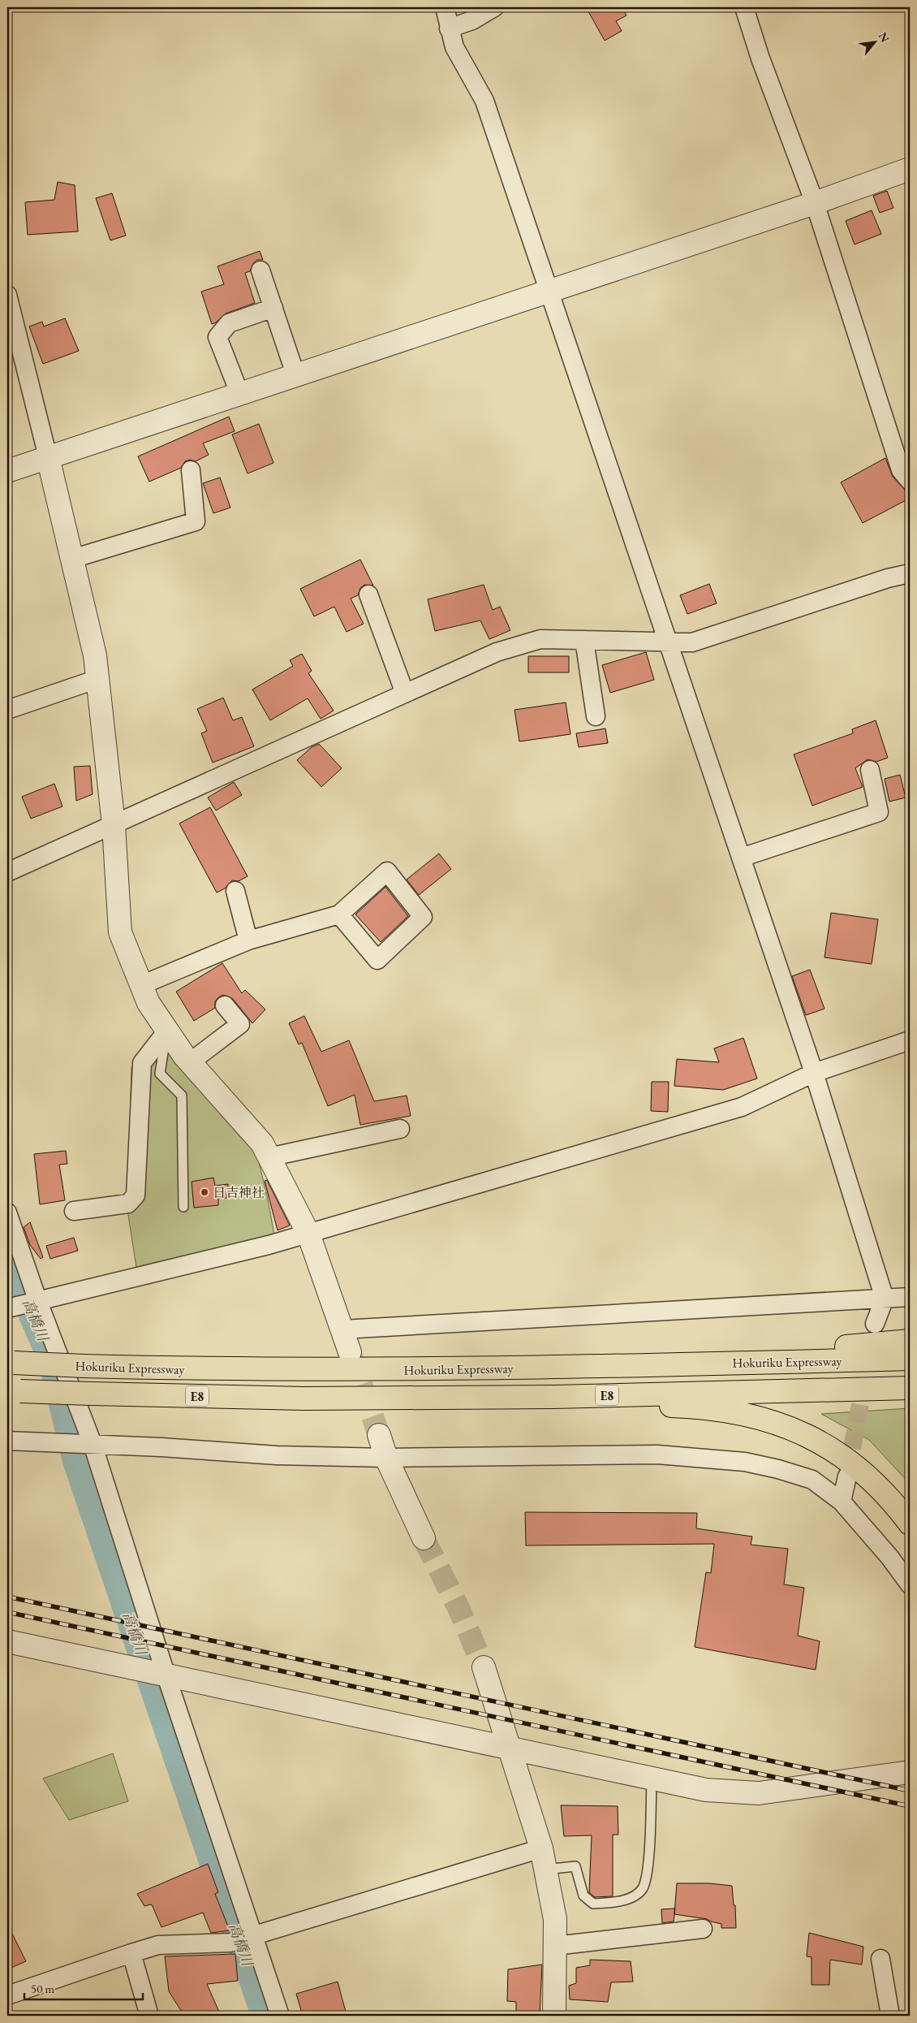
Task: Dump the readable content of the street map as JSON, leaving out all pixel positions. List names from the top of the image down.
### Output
{
  "streets": {
    "highway": ["Hokuriku Expressway", "E8"]
  },
  "water": ["高橋川"],
  "places": ["日吉神社"],
  "scale_bar": "50 m",
  "north": "top right"
}
